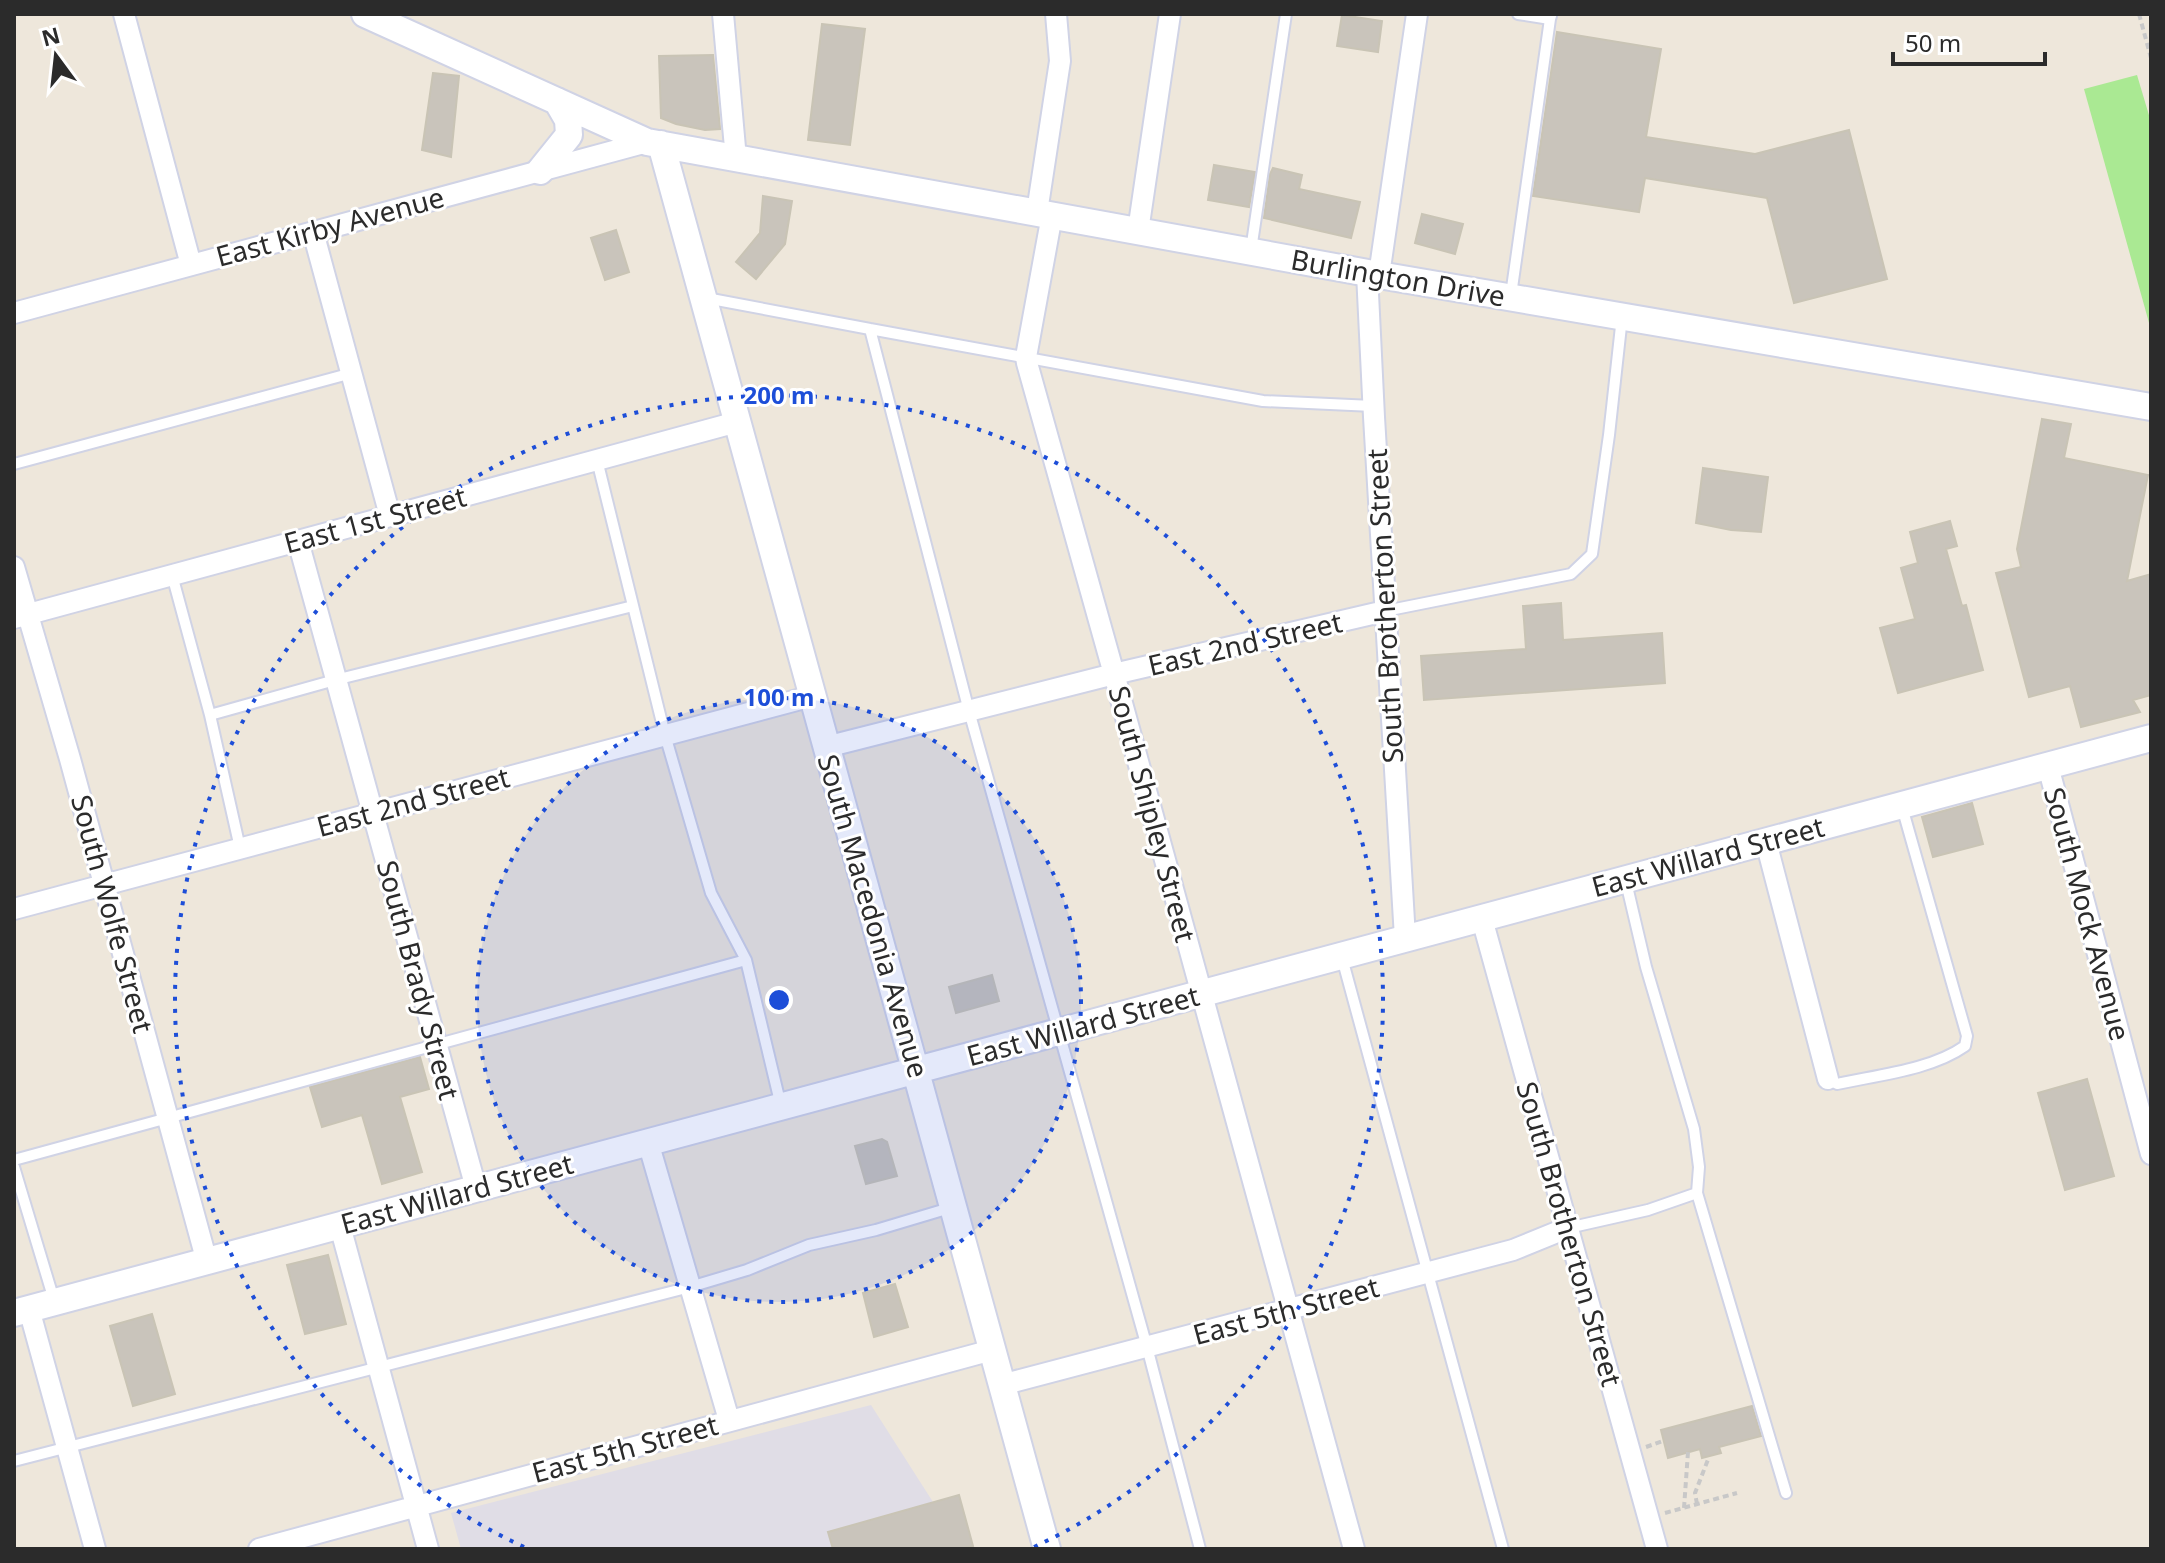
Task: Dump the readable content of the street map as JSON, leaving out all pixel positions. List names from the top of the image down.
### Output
{
  "streets": {
    "street": [
      "East Kirby Avenue",
      "Burlington Drive",
      "East 1st Street",
      "South Brotherton Street",
      "East 2nd Street",
      "South Shipley Street",
      "East Willard Street",
      "South Wolfe Street",
      "South Mock Avenue",
      "South Macedonia Avenue",
      "South Brady Street",
      "East 5th Street"
    ]
  },
  "crossings": [
    ["East Kirby Avenue", "Burlington Drive"],
    ["East Kirby Avenue", "South Macedonia Avenue"],
    ["Burlington Drive", "South Brotherton Street"],
    ["Burlington Drive", "South Shipley Street"],
    ["Burlington Drive", "South Macedonia Avenue"],
    ["East 1st Street", "South Wolfe Street"],
    ["East 1st Street", "South Macedonia Avenue"],
    ["East 1st Street", "South Brady Street"],
    ["South Brotherton Street", "East 2nd Street"],
    ["South Brotherton Street", "East Willard Street"],
    ["South Brotherton Street", "East 5th Street"],
    ["East 2nd Street", "South Shipley Street"],
    ["East 2nd Street", "South Wolfe Street"],
    ["East 2nd Street", "South Macedonia Avenue"],
    ["East 2nd Street", "South Brady Street"],
    ["South Shipley Street", "East Willard Street"],
    ["South Shipley Street", "East 5th Street"],
    ["East Willard Street", "South Wolfe Street"],
    ["East Willard Street", "South Mock Avenue"],
    ["East Willard Street", "South Macedonia Avenue"],
    ["East Willard Street", "South Brady Street"],
    ["South Macedonia Avenue", "East 5th Street"]
  ],
  "scale_bar": "50 m",
  "north": "top",
  "rings": ["200 m", "100 m"]
}
